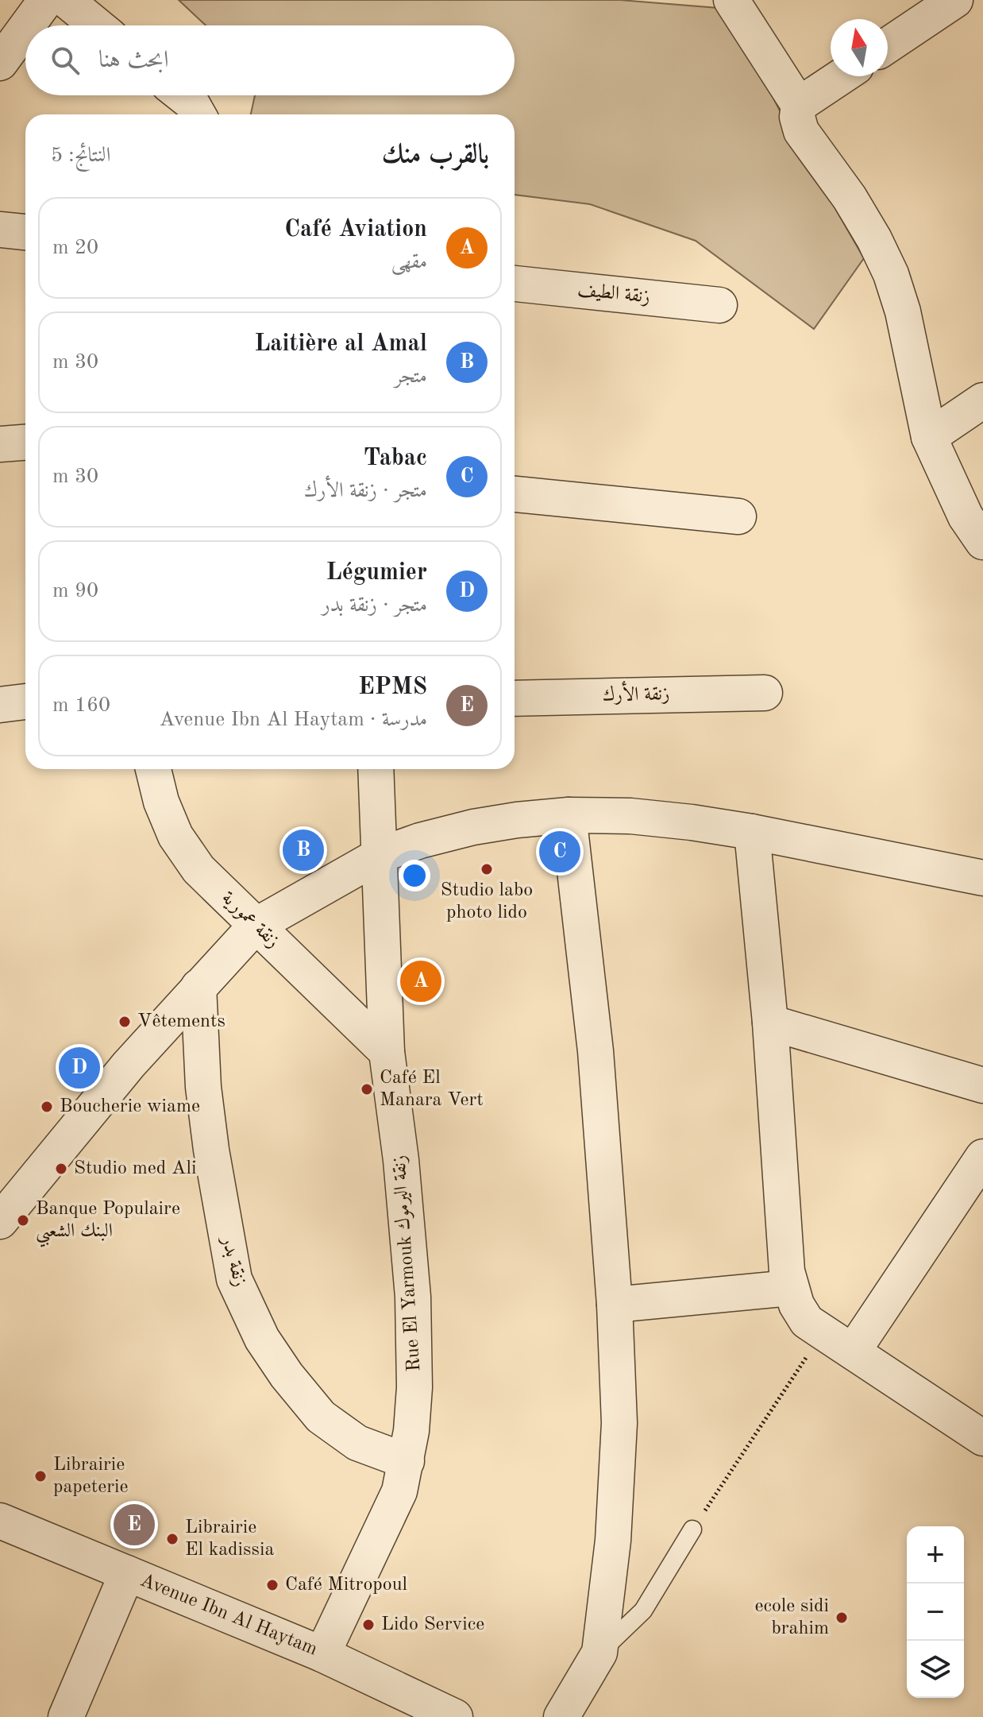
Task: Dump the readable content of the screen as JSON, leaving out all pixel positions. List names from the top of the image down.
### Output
{
  "streets": {
    "street": [
      "زنقة الطيف",
      "زنقة الأرك",
      "زنقة عمورية",
      "زنقة بدر",
      "Rue El Yarmouk زنقة اليرموك",
      "Avenue Ibn Al Haytam"
    ]
  },
  "crossings": [
    ["زنقة عمورية", "Rue El Yarmouk زنقة اليرموك"],
    ["زنقة بدر", "Rue El Yarmouk زنقة اليرموك"],
    ["Rue El Yarmouk زنقة اليرموك", "Avenue Ibn Al Haytam"]
  ],
  "places": [
    "Studio labo photo lido",
    "Vêtements",
    "Café El Manara Vert",
    "Boucherie wiame",
    "Studio med Ali",
    "Banque Populaire البنك الشعبي",
    "Librairie papeterie",
    "Librairie El kadissia",
    "Café Mitropoul",
    "ecole sidi brahim",
    "Lido Service"
  ],
  "north": "top",
  "page": {
    "search": "ابحث هنا",
    "heading": ["بالقرب منك", "النتائج: 5"],
    "list": [
      {
        "mark": "A",
        "name": "Café Aviation",
        "note": "مقهى",
        "value": "20 m"
      },
      {
        "mark": "B",
        "name": "Laitière al Amal",
        "note": "متجر",
        "value": "30 m"
      },
      {
        "mark": "C",
        "name": "Tabac",
        "note": "متجر · زنقة الأرك",
        "value": "30 m"
      },
      {
        "mark": "D",
        "name": "Légumier",
        "note": "متجر · زنقة بدر",
        "value": "90 m"
      },
      {
        "mark": "E",
        "name": "EPMS",
        "note": "مدرسة · Avenue Ibn Al Haytam",
        "value": "160 m"
      }
    ],
    "pins": [
      "B",
      "C",
      "A",
      "D",
      "E"
    ],
    "map_buttons": ["+", "−"]
  }
}
